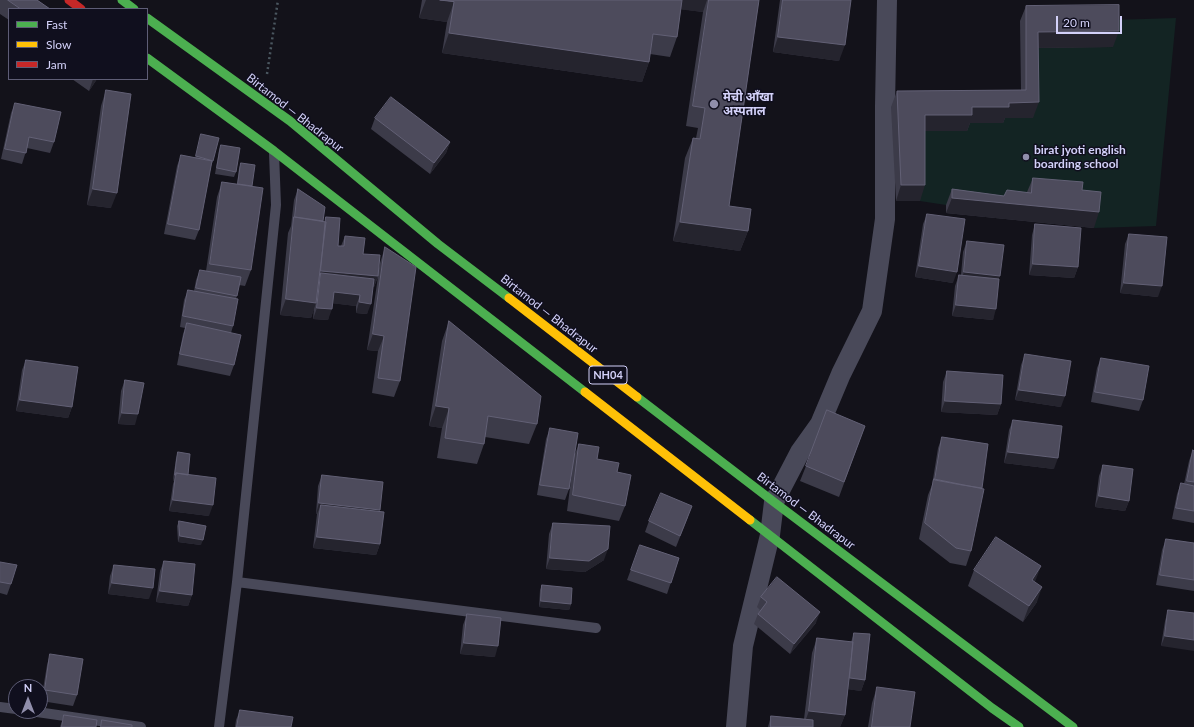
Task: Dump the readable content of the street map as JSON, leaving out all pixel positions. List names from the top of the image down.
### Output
{
  "streets": {
    "main road": ["Birtamod — Bhadrapur", "NH04"]
  },
  "places": ["मेची आँखा अस्पताल", "birat jyoti english boarding school"],
  "legend": ["Fast", "Slow", "Jam"],
  "scale_bar": "20 m",
  "north": "top"
}
